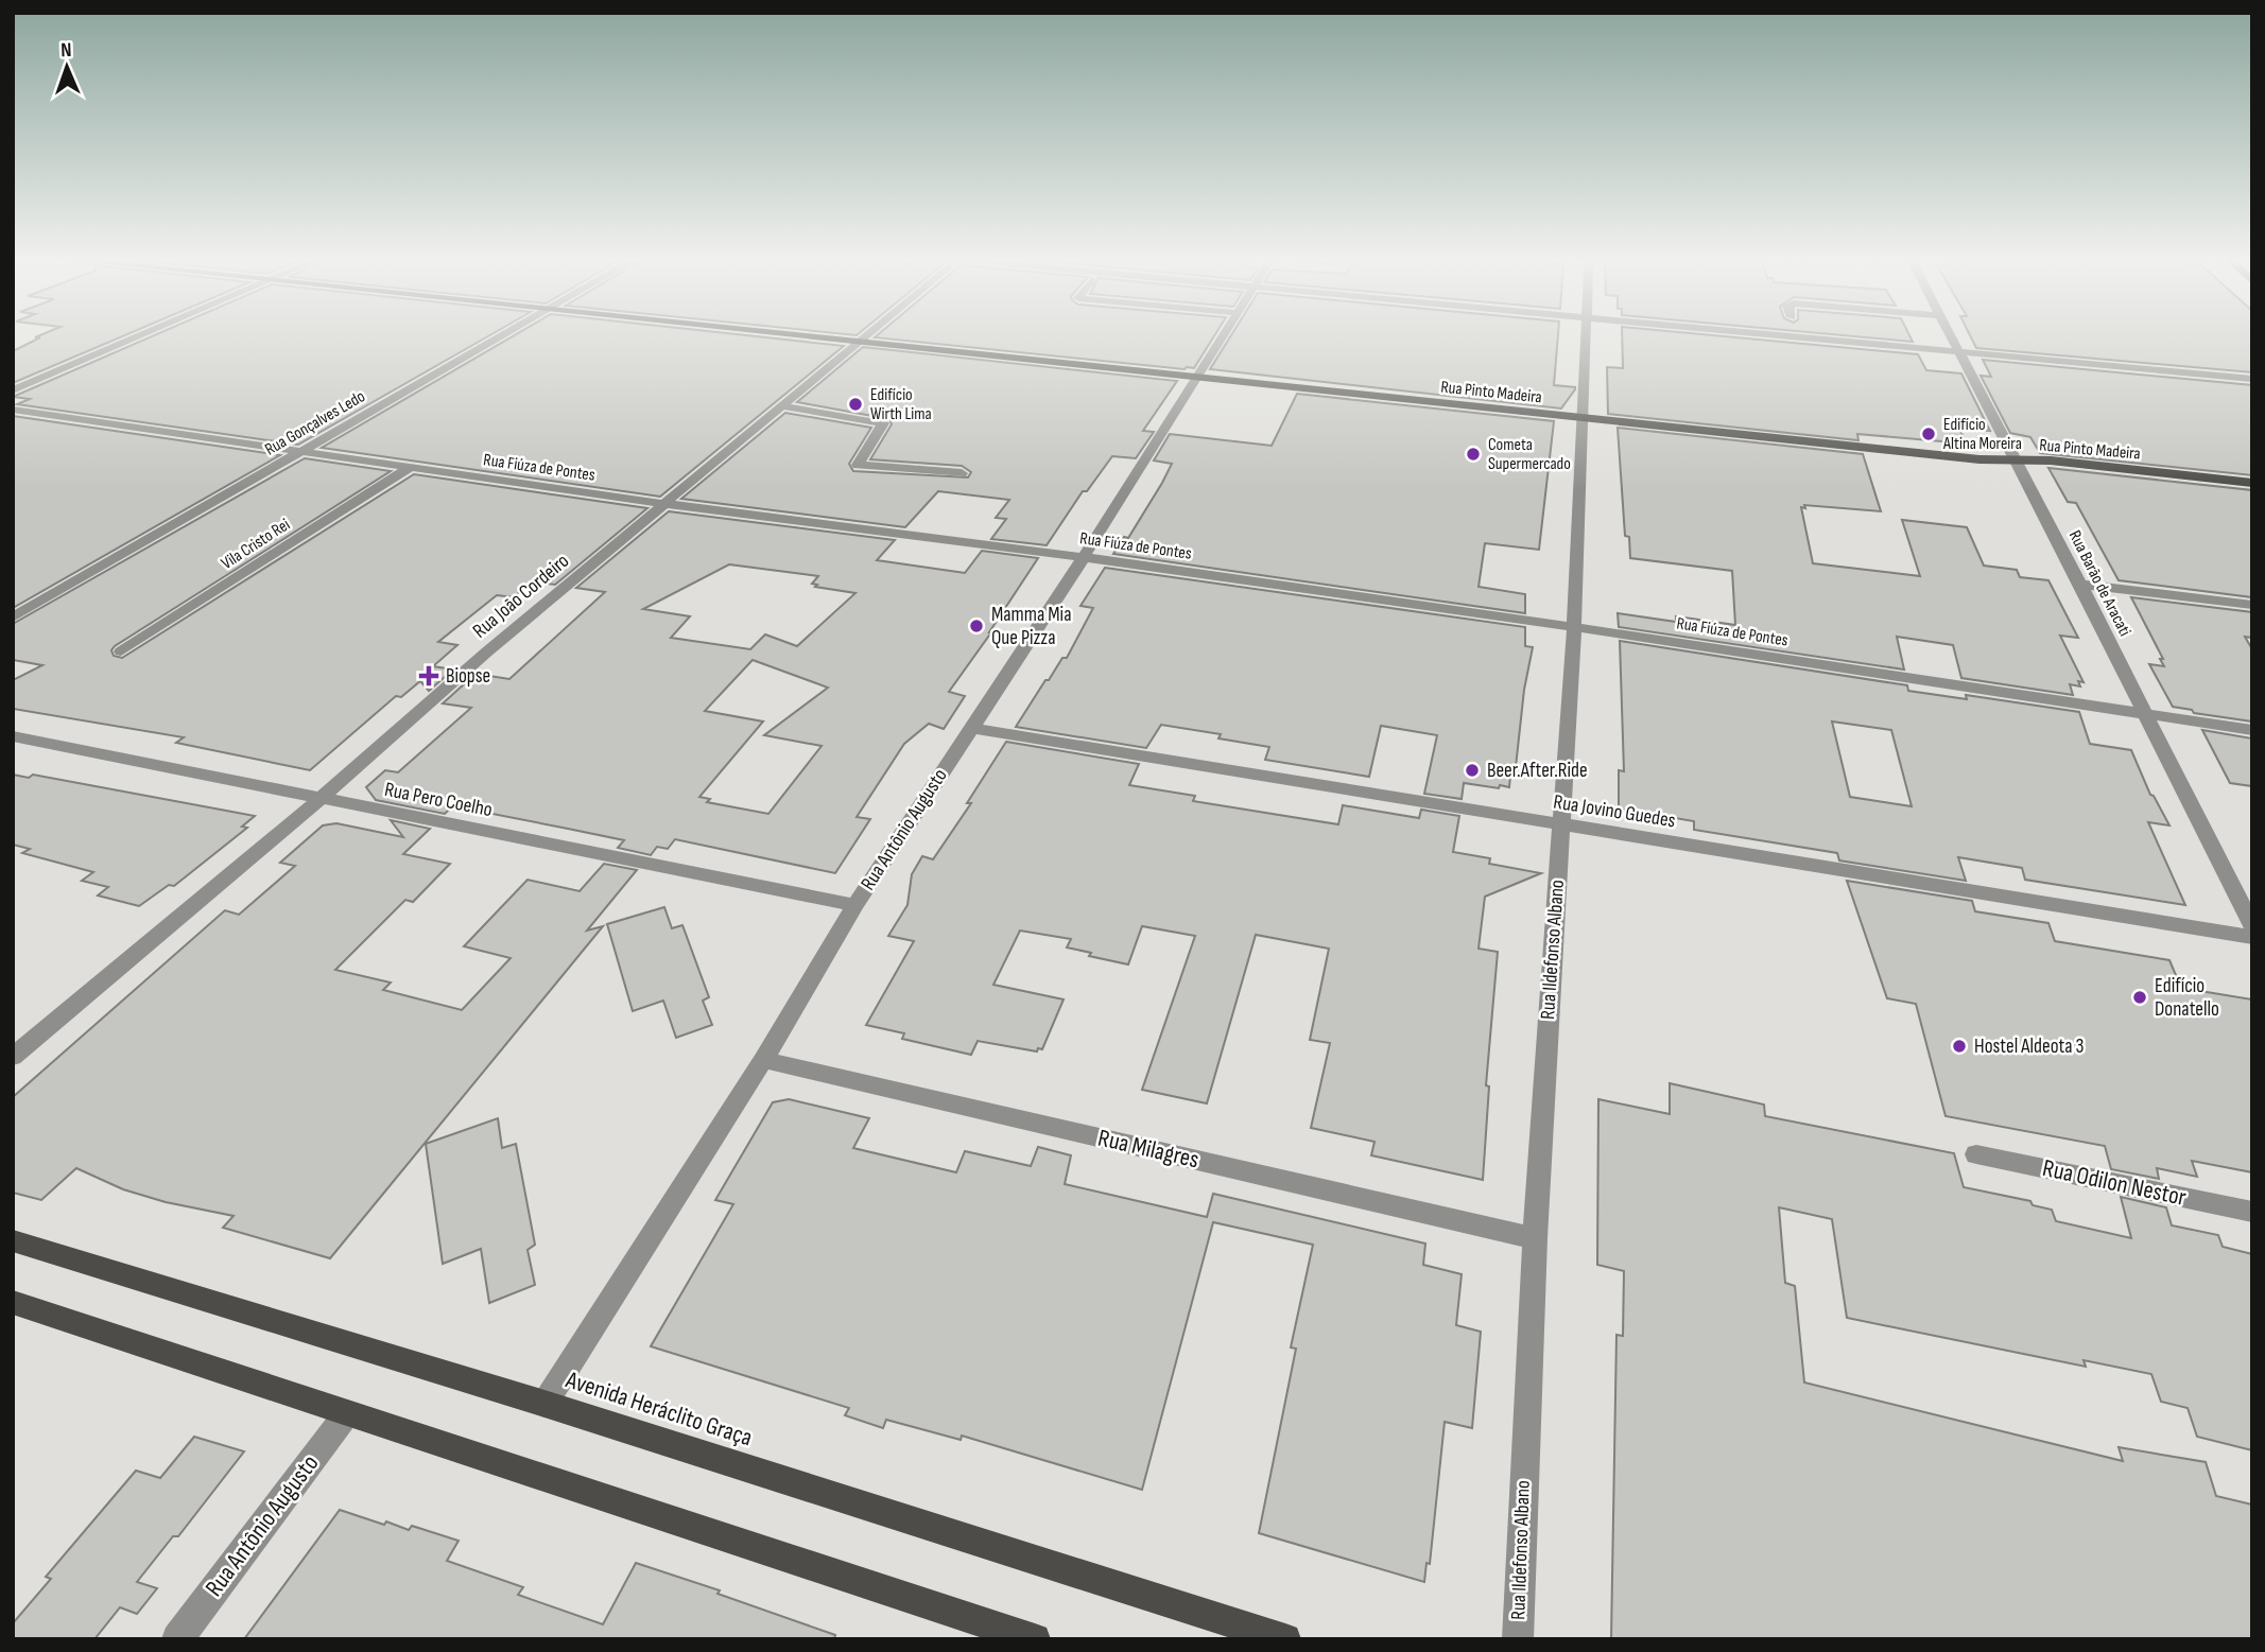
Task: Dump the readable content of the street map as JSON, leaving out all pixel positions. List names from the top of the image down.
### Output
{
  "streets": {
    "main road": ["Rua Pinto Madeira", "Avenida Heráclito Graça"],
    "street": [
      "Rua Gonçalves Ledo",
      "Rua Fiúza de Pontes",
      "Vila Cristo Rei",
      "Rua Barão de Aracati",
      "Rua João Cordeiro",
      "Rua Pero Coelho",
      "Rua Jovino Guedes",
      "Rua Antônio Augusto",
      "Rua Ildefonso Albano",
      "Rua Milagres",
      "Rua Odilon Nestor"
    ]
  },
  "crossings": [
    ["Rua Pinto Madeira", "Rua Barão de Aracati"],
    ["Rua Pinto Madeira", "Rua João Cordeiro"],
    ["Rua Pinto Madeira", "Rua Antônio Augusto"],
    ["Rua Pinto Madeira", "Rua Ildefonso Albano"],
    ["Rua Gonçalves Ledo", "Rua Fiúza de Pontes"],
    ["Rua Fiúza de Pontes", "Vila Cristo Rei"],
    ["Rua Fiúza de Pontes", "Rua Barão de Aracati"],
    ["Rua Fiúza de Pontes", "Rua João Cordeiro"],
    ["Rua Fiúza de Pontes", "Rua Antônio Augusto"],
    ["Rua Fiúza de Pontes", "Rua Ildefonso Albano"],
    ["Rua João Cordeiro", "Rua Pero Coelho"],
    ["Rua Pero Coelho", "Rua Antônio Augusto"],
    ["Rua Jovino Guedes", "Rua Antônio Augusto"],
    ["Rua Jovino Guedes", "Rua Ildefonso Albano"],
    ["Rua Antônio Augusto", "Rua Milagres"],
    ["Rua Antônio Augusto", "Avenida Heráclito Graça"],
    ["Rua Ildefonso Albano", "Rua Milagres"]
  ],
  "places": {
    "other": [
      "Edifício Wirth Lima",
      "Edifício Altina Moreira",
      "Cometa Supermercado",
      "Mamma Mia Que Pizza",
      "Beer.After.Ride",
      "Edifício Donatello",
      "Hostel Aldeota 3"
    ],
    "health": ["Biopse"]
  },
  "north": "top"
}
